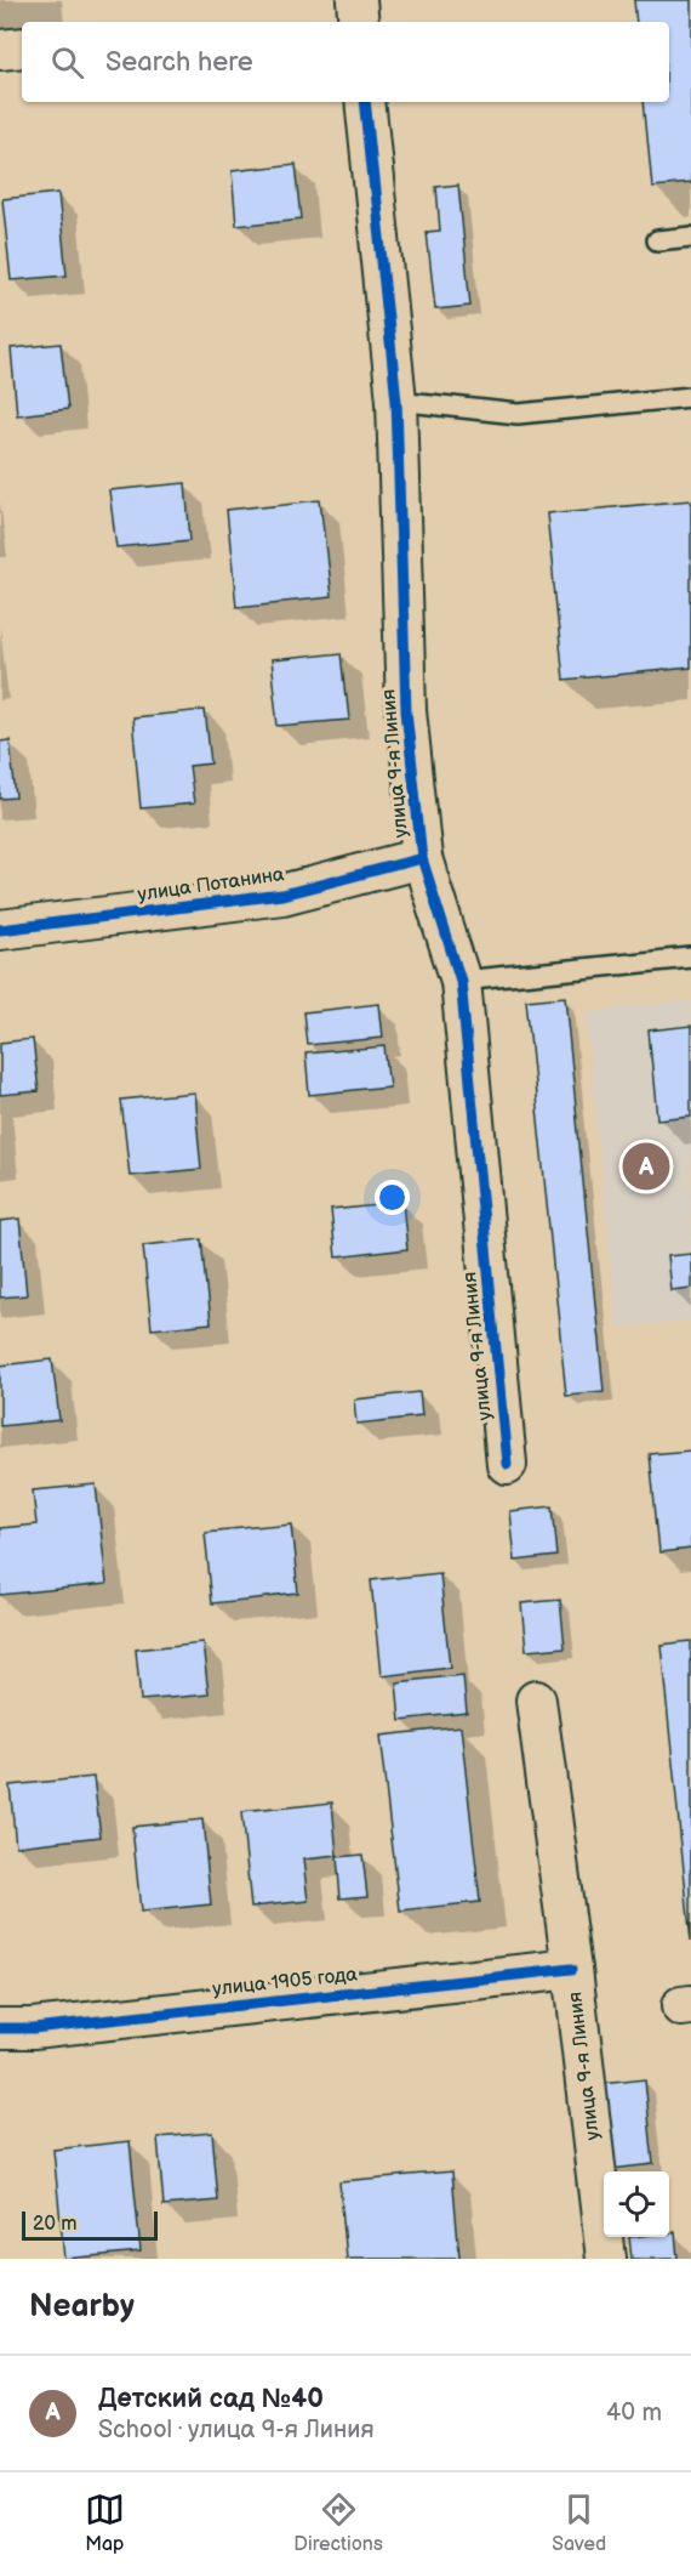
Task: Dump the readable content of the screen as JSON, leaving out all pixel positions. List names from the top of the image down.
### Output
{
  "streets": {
    "street": ["улица 9-я Линия", "улица Потанина", "улица 1905 года"]
  },
  "crossings": [
    ["улица 9-я Линия", "улица Потанина"],
    ["улица 9-я Линия", "улица 1905 года"]
  ],
  "scale_bar": "20 m",
  "page": {
    "search": "Search here",
    "pins": "A",
    "scale": "20 m",
    "heading": "Nearby",
    "list": [
      {
        "mark": "A",
        "name": "Детский сад №40",
        "note": "School · улица 9-я Линия",
        "value": "40 m"
      }
    ],
    "nav": ["Map", "Directions", "Saved"]
  }
}
